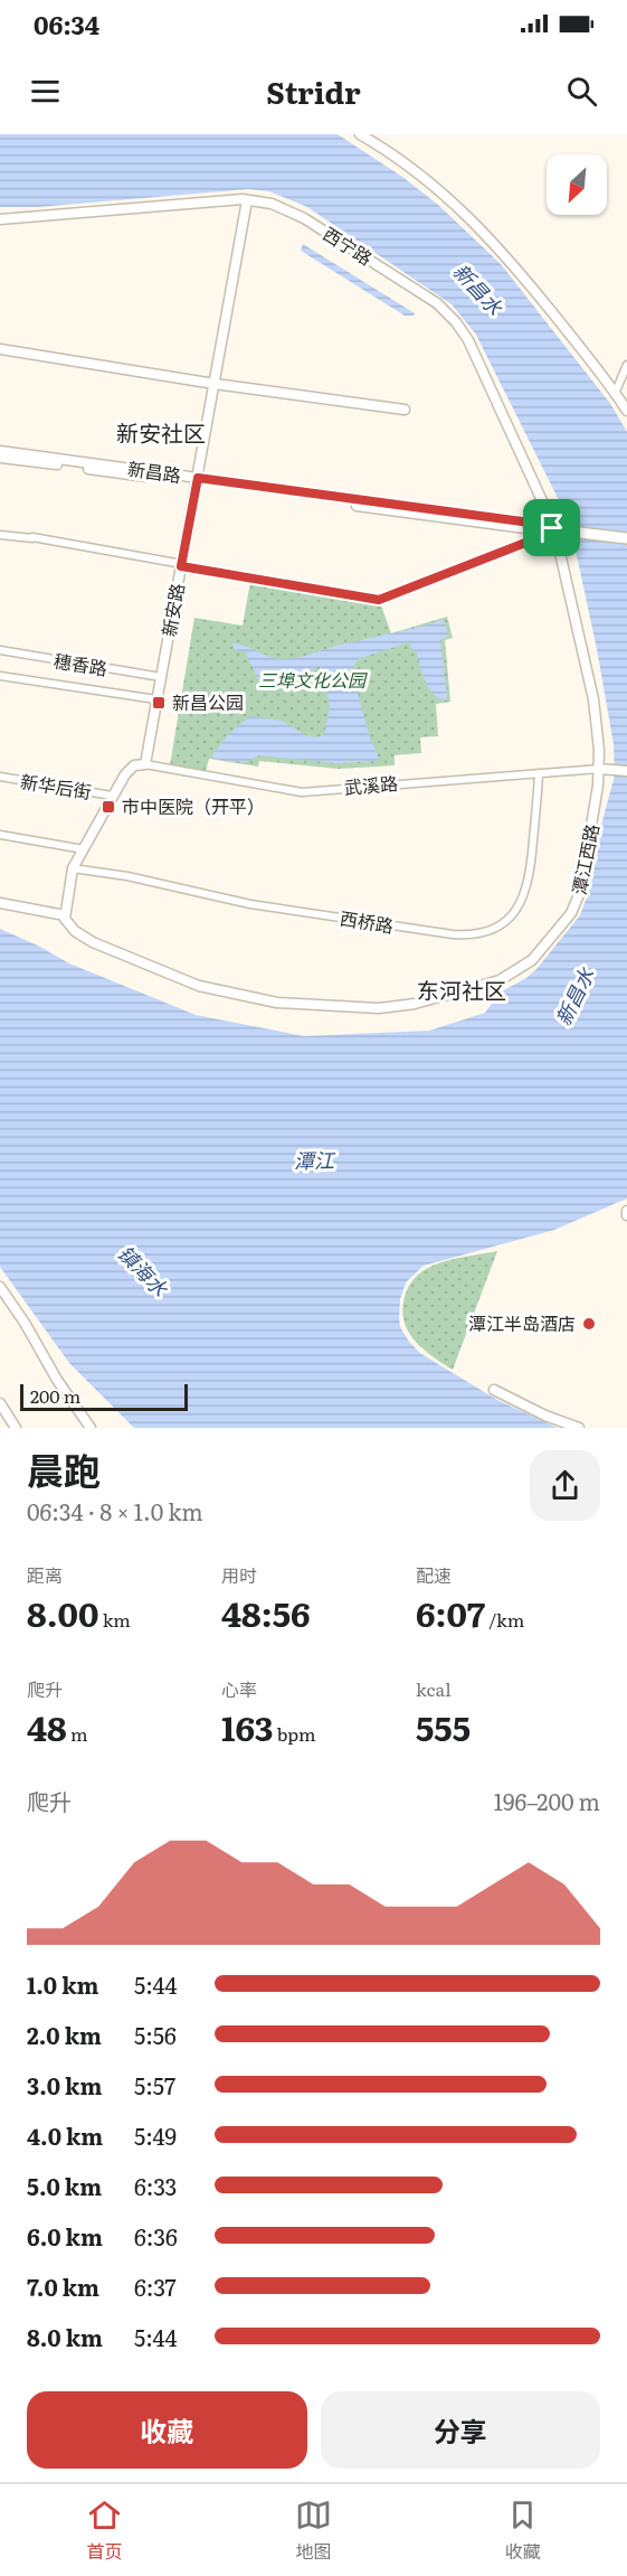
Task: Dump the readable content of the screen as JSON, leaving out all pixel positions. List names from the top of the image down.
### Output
{
  "streets": {
    "street": [
      "西宁路",
      "新昌路",
      "新安路",
      "穗香路",
      "武溪路",
      "新华后街",
      "潭江西路",
      "西桥路"
    ]
  },
  "crossings": [
    ["西宁路", "新昌路"],
    ["西宁路", "新安路"],
    ["西宁路", "潭江西路"],
    ["新昌路", "新安路"],
    ["新昌路", "潭江西路"],
    ["新安路", "穗香路"],
    ["新安路", "武溪路"],
    ["武溪路", "潭江西路"],
    ["武溪路", "西桥路"]
  ],
  "districts": ["新安社区", "东河社区"],
  "water": ["新昌水", "潭江", "镇海水"],
  "parks": ["三埠文化公园"],
  "places": {
    "transit": ["新昌公园", "市中医院（开平）"],
    "other": ["潭江半岛酒店"]
  },
  "scale_bar": "200 m",
  "north": "bottom left",
  "page": {
    "status": "06:34",
    "header": "Stridr",
    "scale": "200 m",
    "heading": ["晨跑", "06:34 · 8 × 1.0 km"],
    "stats": [
      ["距离", "8.00 km"],
      ["用时", "48:56"],
      ["配速", "6:07 /km"],
      ["爬升", "48 m"],
      ["心率", "163 bpm"],
      ["kcal", "555"]
    ],
    "chart": ["爬升", "196–200 m"],
    "list": [
      {
        "name": "1.0 km",
        "note": "5:44"
      },
      {
        "name": "2.0 km",
        "note": "5:56"
      },
      {
        "name": "3.0 km",
        "note": "5:57"
      },
      {
        "name": "4.0 km",
        "note": "5:49"
      },
      {
        "name": "5.0 km",
        "note": "6:33"
      },
      {
        "name": "6.0 km",
        "note": "6:36"
      },
      {
        "name": "7.0 km",
        "note": "6:37"
      },
      {
        "name": "8.0 km",
        "note": "5:44"
      }
    ],
    "buttons": ["收藏", "分享"],
    "tabs": ["首页", "地图", "收藏"]
  }
}
